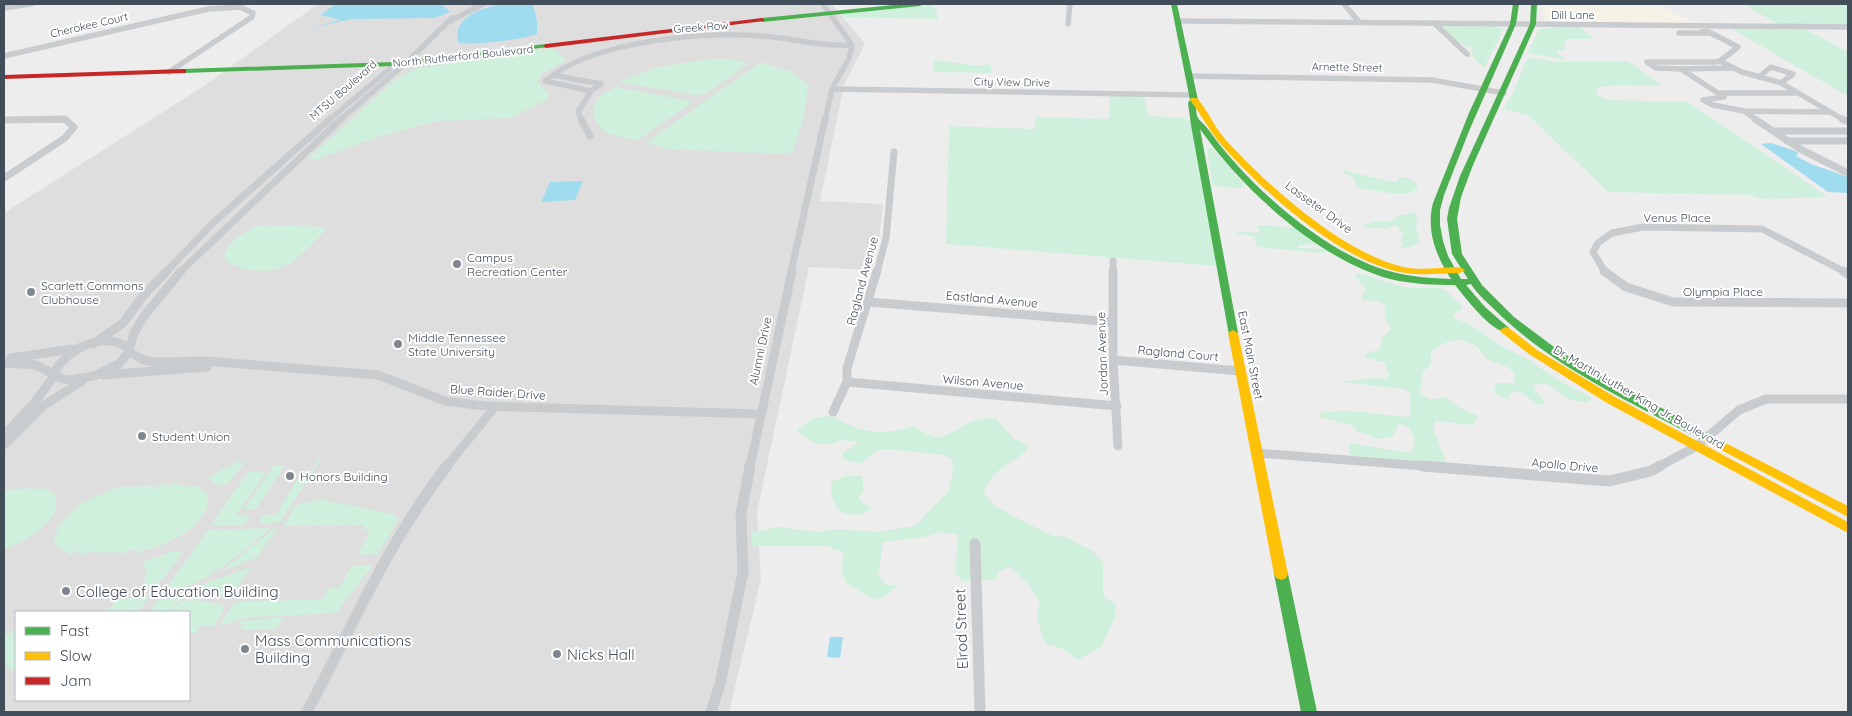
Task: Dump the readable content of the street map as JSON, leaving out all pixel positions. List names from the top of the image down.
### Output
{
  "streets": {
    "main road": [
      "North Rutherford Boulevard",
      "Lasseter Drive",
      "East Main Street",
      "Dr. Martin Luther King Jr. Boulevard"
    ],
    "street": [
      "Dill Lane",
      "Cherokee Court",
      "Greek Row",
      "Arnette Street",
      "City View Drive",
      "MTSU Boulevard",
      "Venus Place",
      "Ragland Avenue",
      "Olympia Place",
      "Eastland Avenue",
      "Alumni Drive",
      "Ragland Court",
      "Jordan Avenue",
      "Wilson Avenue",
      "Blue Raider Drive",
      "Apollo Drive",
      "Elrod Street"
    ]
  },
  "crossings": [
    ["Dill Lane", "East Main Street"],
    ["Dill Lane", "Dr. Martin Luther King Jr. Boulevard"],
    ["Cherokee Court", "North Rutherford Boulevard"],
    ["Greek Row", "Alumni Drive"],
    ["North Rutherford Boulevard", "MTSU Boulevard"],
    ["Arnette Street", "East Main Street"],
    ["Arnette Street", "Dr. Martin Luther King Jr. Boulevard"],
    ["City View Drive", "Lasseter Drive"],
    ["City View Drive", "Alumni Drive"],
    ["City View Drive", "East Main Street"],
    ["MTSU Boulevard", "Blue Raider Drive"],
    ["Lasseter Drive", "East Main Street"],
    ["Lasseter Drive", "Dr. Martin Luther King Jr. Boulevard"],
    ["Venus Place", "Olympia Place"],
    ["Ragland Avenue", "Eastland Avenue"],
    ["Ragland Avenue", "Wilson Avenue"],
    ["Eastland Avenue", "Jordan Avenue"],
    ["Alumni Drive", "Blue Raider Drive"],
    ["Ragland Court", "Jordan Avenue"],
    ["Ragland Court", "East Main Street"],
    ["Jordan Avenue", "Wilson Avenue"],
    ["East Main Street", "Apollo Drive"],
    ["Dr. Martin Luther King Jr. Boulevard", "Apollo Drive"]
  ],
  "places": [
    "Campus Recreation Center",
    "Scarlett Commons Clubhouse",
    "Middle Tennessee State University",
    "Student Union",
    "Honors Building",
    "College of Education Building",
    "Mass Communications Building",
    "Nicks Hall"
  ],
  "legend": ["Fast", "Slow", "Jam"]
}
